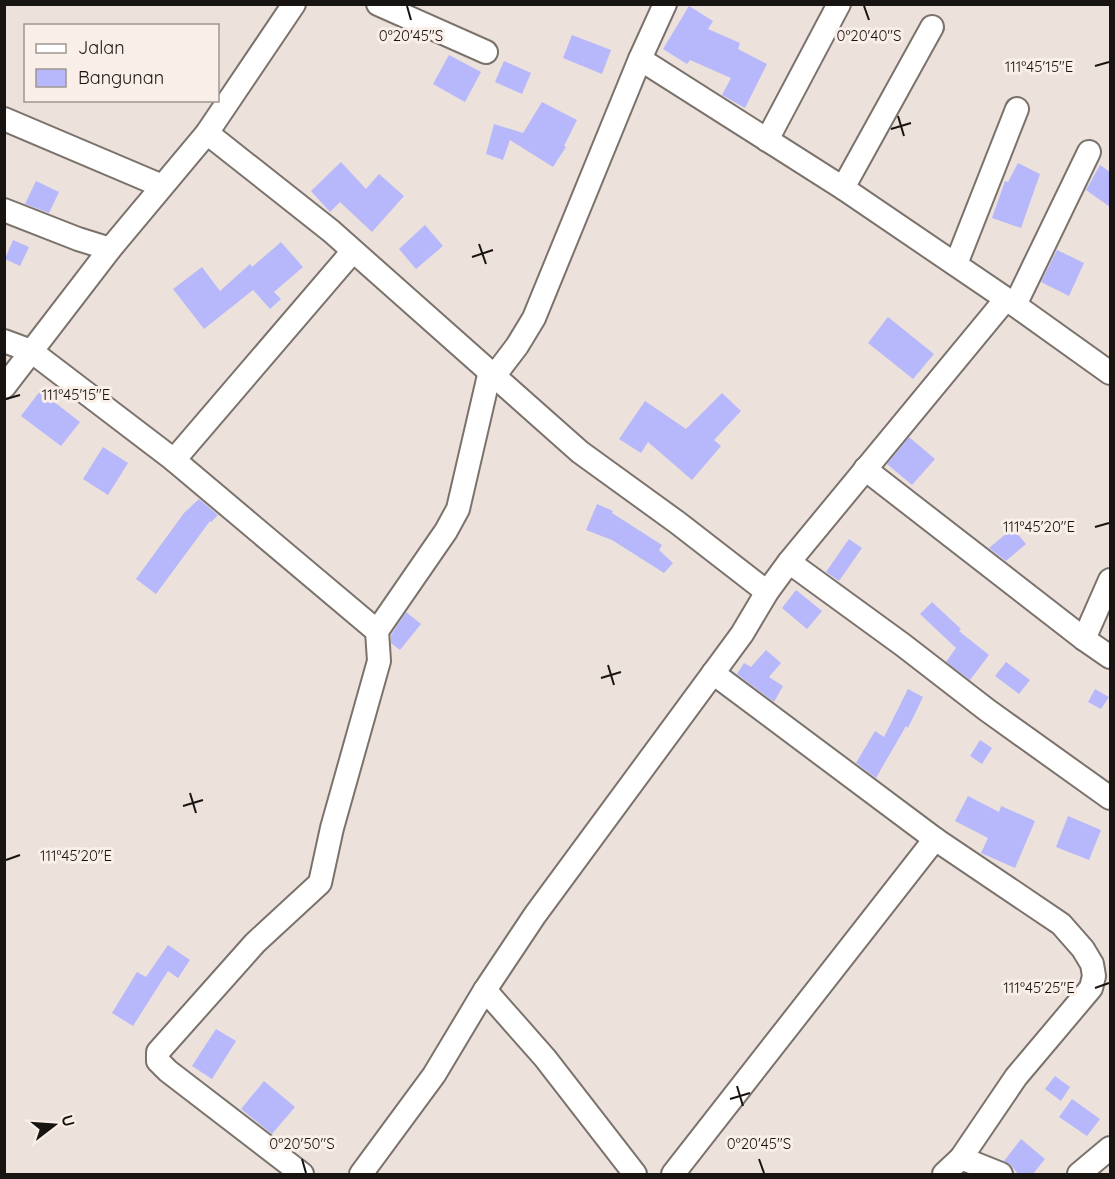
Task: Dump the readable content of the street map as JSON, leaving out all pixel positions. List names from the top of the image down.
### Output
{
  "legend": ["Jalan", "Bangunan"],
  "north": "right",
  "coordinates": [
    "0°20'45\"S",
    "0°20'40\"S",
    "111°45'15\"E",
    "111°45'20\"E",
    "111°45'25\"E",
    "0°20'50\"S"
  ]
}
